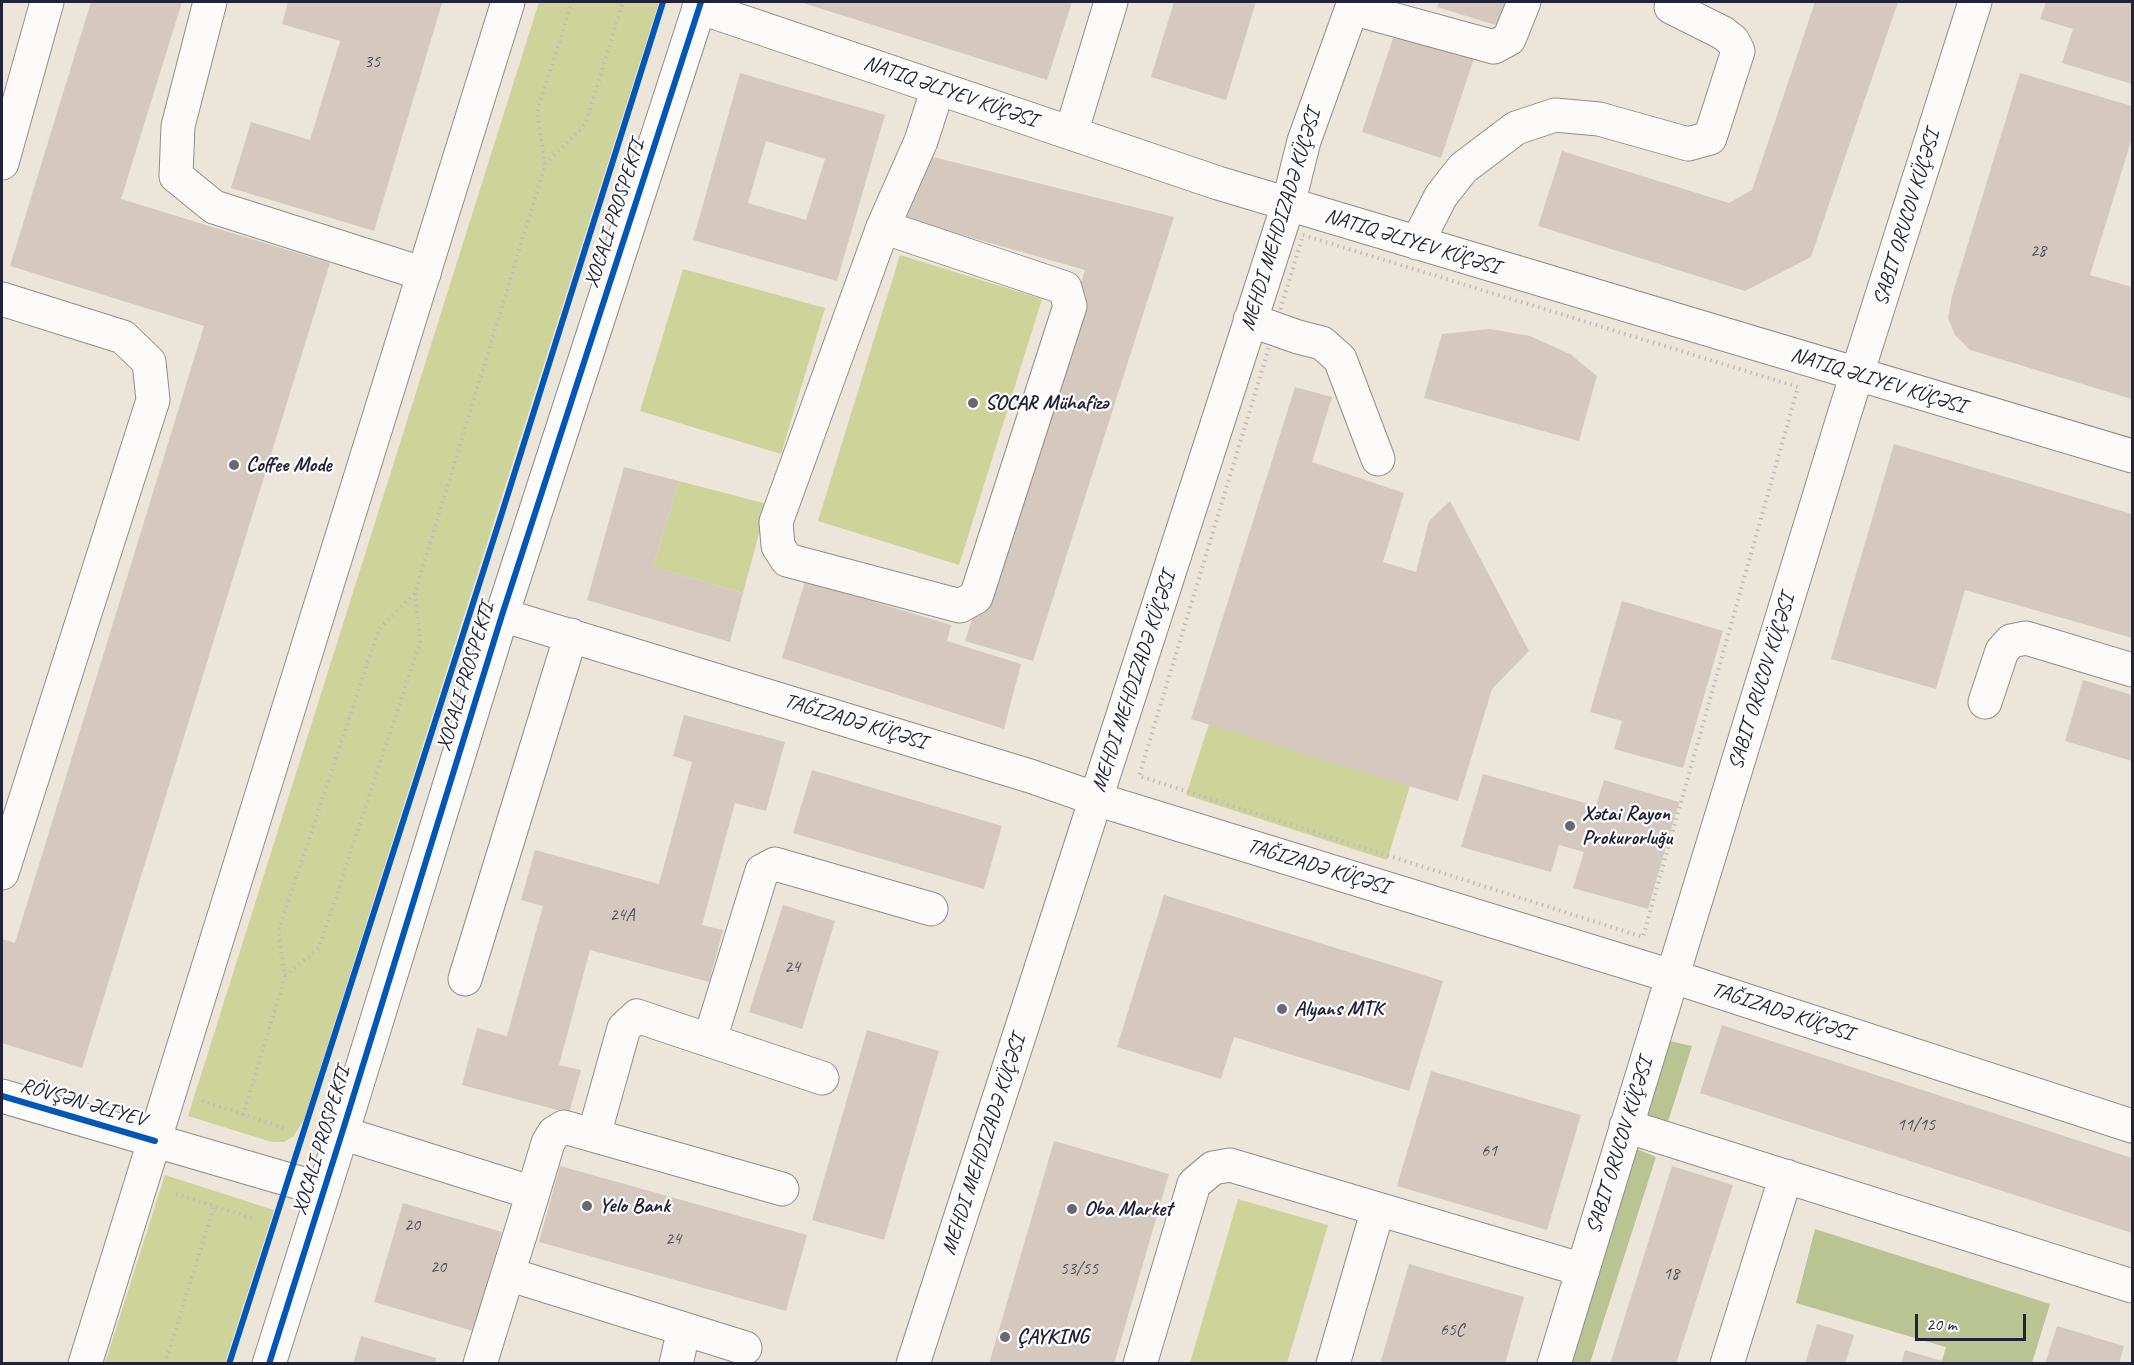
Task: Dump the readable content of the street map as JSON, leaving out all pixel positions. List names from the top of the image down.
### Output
{
  "streets": {
    "street": [
      "NATIQ ƏLIYEV KÜÇƏSI",
      "SABIT ORUCOV KÜÇƏSI",
      "MEHDI MEHDIZADƏ KÜÇƏSI",
      "RÖVŞƏN ƏLIYEV"
    ],
    "cycle path": ["XOCALI PROSPEKTI"]
  },
  "crossings": [
    ["NATIQ ƏLIYEV KÜÇƏSI", "SABIT ORUCOV KÜÇƏSI"],
    ["NATIQ ƏLIYEV KÜÇƏSI", "MEHDI MEHDIZADƏ KÜÇƏSI"]
  ],
  "places": [
    "SOCAR Mühafizə",
    "Coffee Mode",
    "Xətai Rayon Prokurorluğu",
    "Alyans MTK",
    "Yelo Bank",
    "Oba Market",
    "ÇAYKING"
  ],
  "house_numbers": [
    "35",
    "28",
    "24A",
    "24",
    "11/15",
    "61",
    "20",
    "24",
    "20",
    "53/55",
    "18",
    "65C"
  ],
  "scale_bar": "20 m"
}
